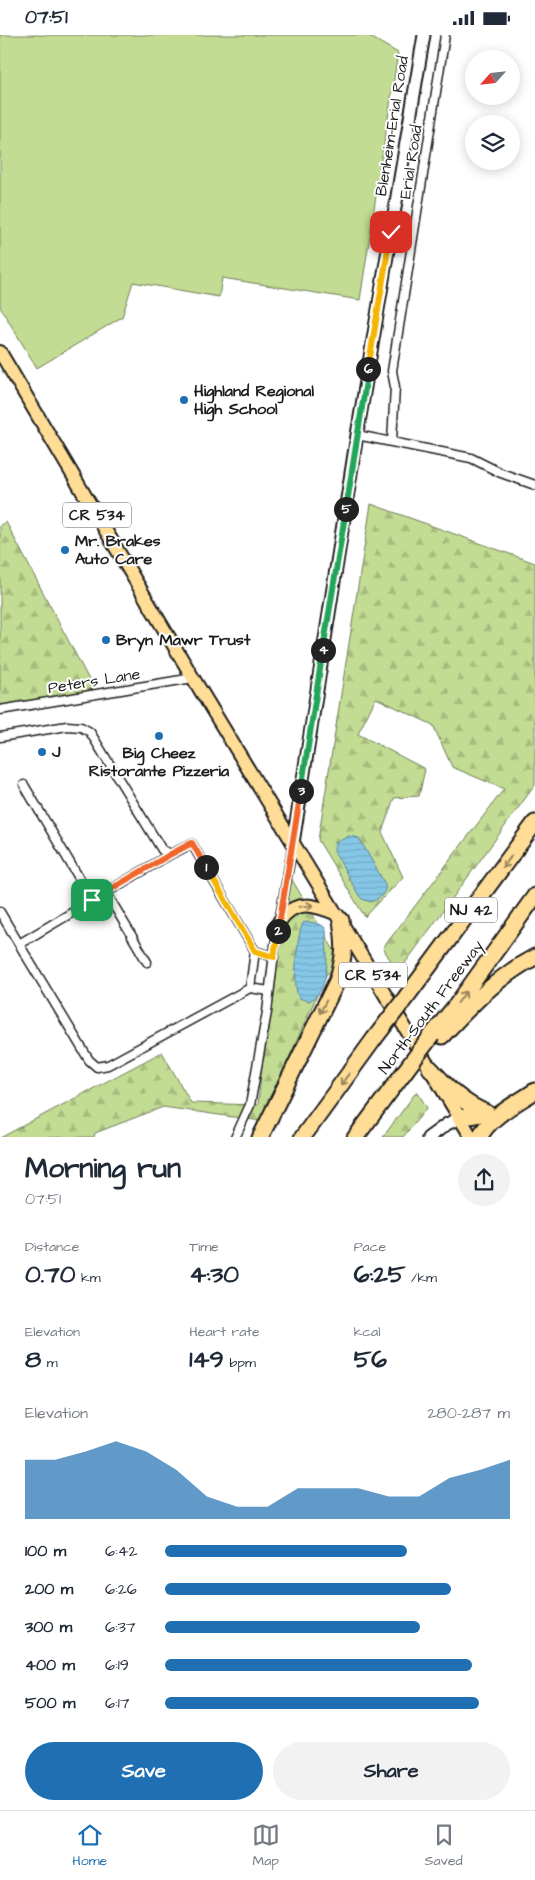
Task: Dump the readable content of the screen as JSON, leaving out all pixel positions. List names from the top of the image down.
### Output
{
  "streets": {
    "highway": ["NJ 42", "North-South Freeway"],
    "main road": ["Blenheim-Erial Road", "CR 534"],
    "street": ["Erial Road", "Peters Lane"]
  },
  "crossings": [
    ["Blenheim-Erial Road", "CR 534"],
    ["CR 534", "Peters Lane"]
  ],
  "places": [
    "Highland Regional High School",
    "Mr. Brakes Auto Care",
    "Bryn Mawr Trust",
    "Big Cheez Ristorante Pizzeria",
    "J"
  ],
  "north": "bottom left",
  "page": {
    "status": "07:51",
    "pins": [
      "6",
      "5",
      "4",
      "3",
      "1",
      "2"
    ],
    "heading": ["Morning run", "07:51"],
    "stats": [
      ["Distance", "0.70 km"],
      ["Time", "4:30"],
      ["Pace", "6:25 /km"],
      ["Elevation", "8 m"],
      ["Heart rate", "149 bpm"],
      ["kcal", "56"]
    ],
    "chart": ["Elevation", "280–287 m"],
    "list": [
      {
        "name": "100 m",
        "note": "6:42"
      },
      {
        "name": "200 m",
        "note": "6:26"
      },
      {
        "name": "300 m",
        "note": "6:37"
      },
      {
        "name": "400 m",
        "note": "6:19"
      },
      {
        "name": "500 m",
        "note": "6:17"
      }
    ],
    "buttons": ["Save", "Share"],
    "tabs": ["Home", "Map", "Saved"]
  }
}
